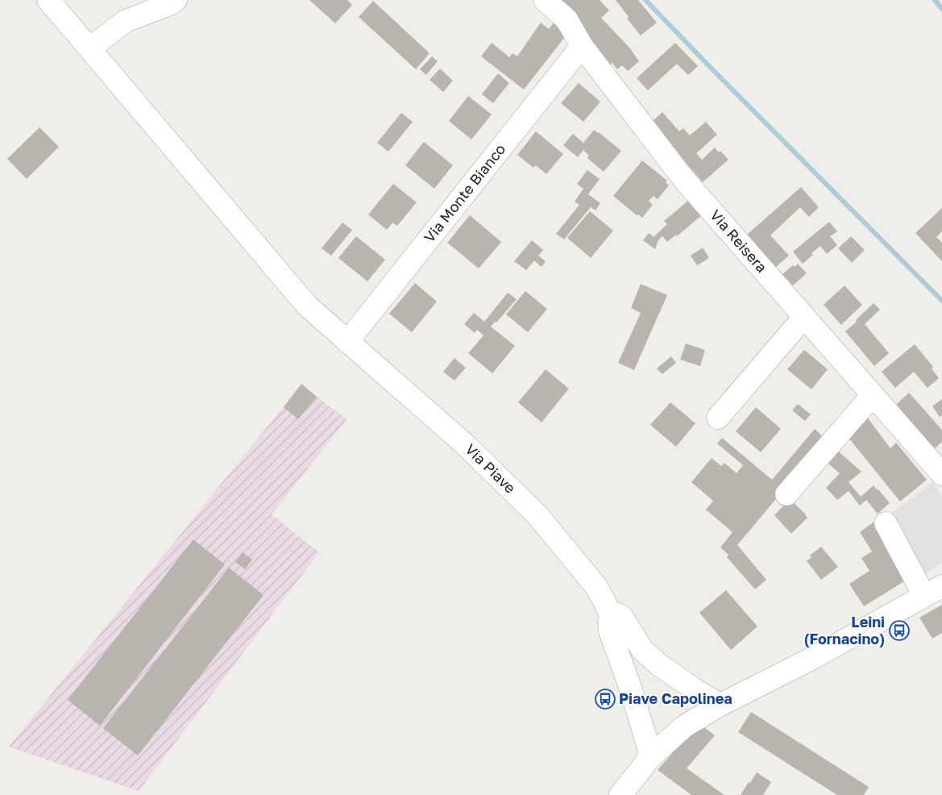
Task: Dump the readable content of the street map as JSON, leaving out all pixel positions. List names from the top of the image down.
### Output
{
  "streets": {
    "street": ["Via Monte Bianco", "Via Reisera", "Via Piave"]
  },
  "crossings": [
    ["Via Monte Bianco", "Via Reisera"],
    ["Via Monte Bianco", "Via Piave"]
  ],
  "places": {
    "bus stop": ["Leini (Fornacino)", "Piave Capolinea"]
  }
}
